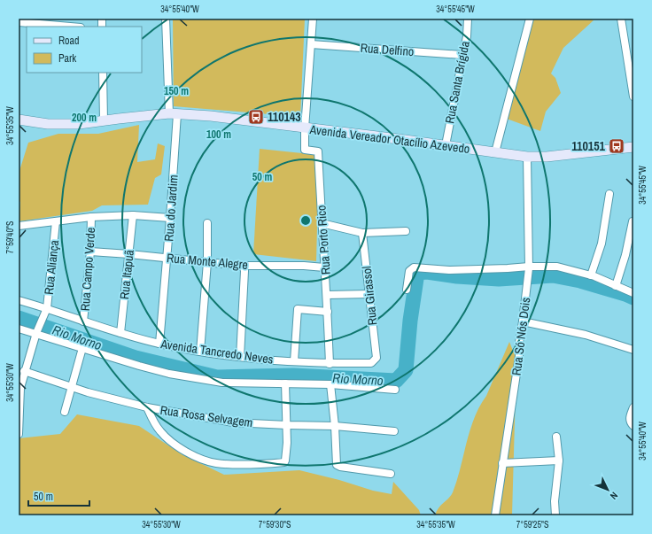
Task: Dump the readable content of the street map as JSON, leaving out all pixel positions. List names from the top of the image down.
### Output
{
  "streets": {
    "main road": ["Avenida Vereador Otacílio Azevedo"],
    "street": [
      "Rua Delfino",
      "Rua Santa Brígida",
      "Rua do Jardim",
      "Rua Porto Rico",
      "Rua Monte Alegre",
      "Rua Aliança",
      "Rua Campo Verde",
      "Rua Itapuã",
      "Rua Girassol",
      "Rua Só Nós Dois",
      "Avenida Tancredo Neves",
      "Rua Rosa Selvagem"
    ]
  },
  "crossings": [
    ["Rua Delfino", "Rua Santa Brígida"],
    ["Rua Santa Brígida", "Avenida Vereador Otacílio Azevedo"],
    ["Avenida Vereador Otacílio Azevedo", "Rua do Jardim"],
    ["Avenida Vereador Otacílio Azevedo", "Rua Porto Rico"],
    ["Avenida Vereador Otacílio Azevedo", "Rua Só Nós Dois"],
    ["Rua do Jardim", "Rua Monte Alegre"],
    ["Rua do Jardim", "Avenida Tancredo Neves"],
    ["Rua Porto Rico", "Rua Monte Alegre"],
    ["Rua Porto Rico", "Avenida Tancredo Neves"],
    ["Rua Monte Alegre", "Rua Campo Verde"],
    ["Rua Monte Alegre", "Rua Itapuã"],
    ["Rua Aliança", "Avenida Tancredo Neves"],
    ["Rua Aliança", "Rua Rosa Selvagem"],
    ["Rua Campo Verde", "Avenida Tancredo Neves"],
    ["Rua Itapuã", "Avenida Tancredo Neves"],
    ["Rua Girassol", "Avenida Tancredo Neves"]
  ],
  "water": ["Rio Morno"],
  "places": {
    "bus stop": ["110143", "110151"]
  },
  "legend": ["Road", "Park"],
  "scale_bar": "50 m",
  "north": "bottom right",
  "coordinates": [
    "34°55'40\"W",
    "34°55'45\"W",
    "34°55'35\"W",
    "7°59'40\"S",
    "34°55'30\"W",
    "7°59'30\"S",
    "7°59'25\"S"
  ],
  "rings": [
    "150 m",
    "200 m",
    "100 m",
    "50 m"
  ]
}
